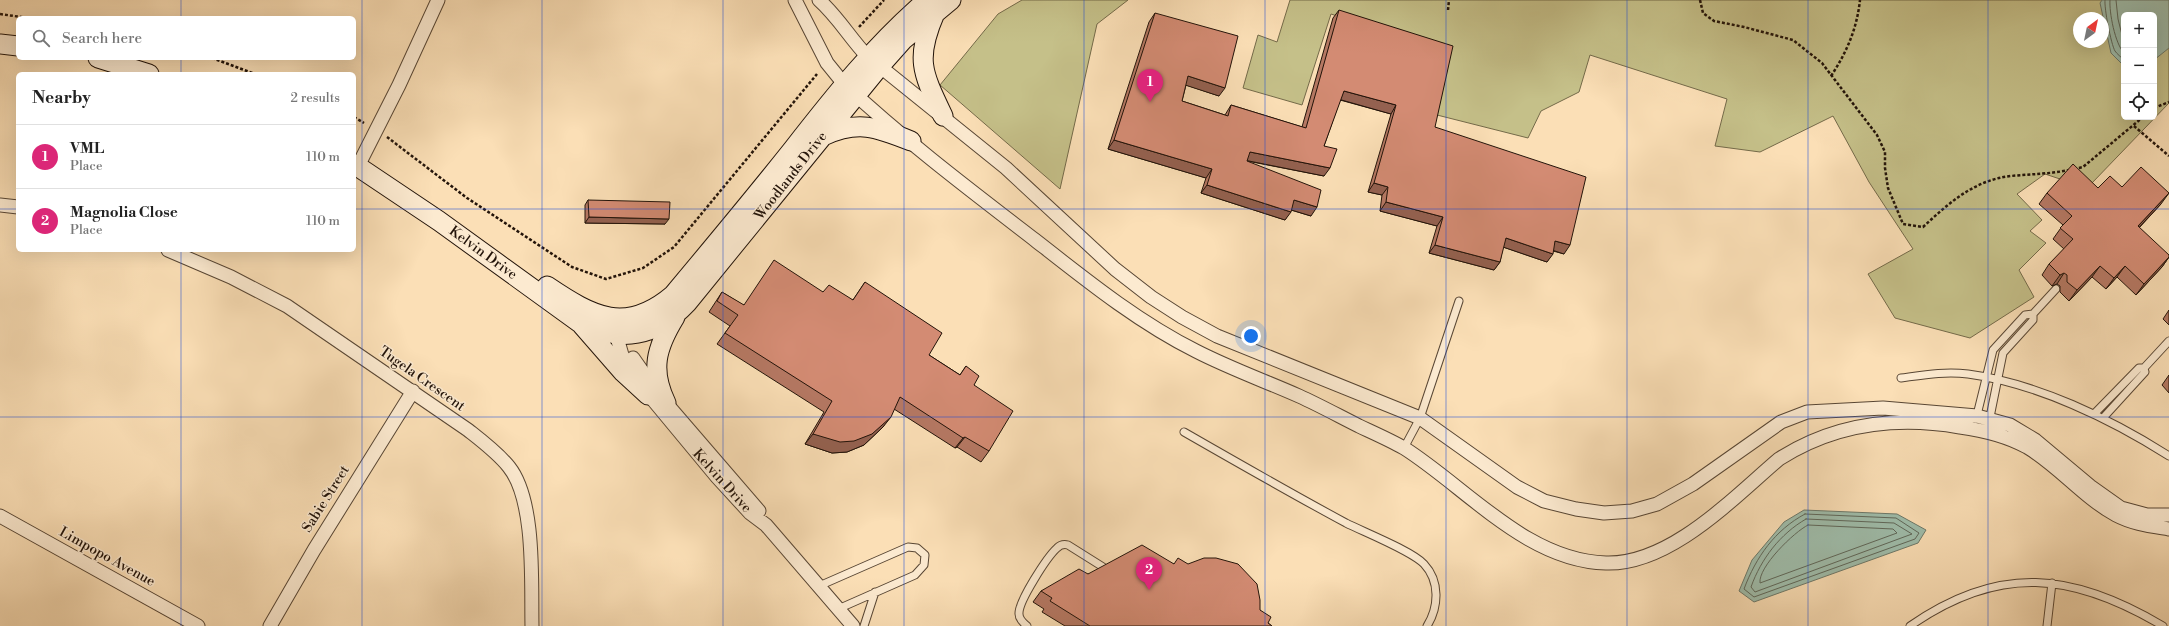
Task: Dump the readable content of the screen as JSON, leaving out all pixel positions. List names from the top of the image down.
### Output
{
  "streets": {
    "main road": ["Woodlands Drive", "Kelvin Drive"],
    "street": ["Tugela Crescent", "Sabie Street", "Limpopo Avenue"]
  },
  "crossings": [
    ["Woodlands Drive", "Kelvin Drive"],
    ["Tugela Crescent", "Sabie Street"]
  ],
  "north": "top right",
  "page": {
    "map_buttons": ["+", "−"],
    "search": "Search here",
    "pins": ["1", "2"],
    "heading": ["Nearby", "2 results"],
    "list": [
      {
        "mark": "1",
        "name": "VML",
        "note": "Place",
        "value": "110 m"
      },
      {
        "mark": "2",
        "name": "Magnolia Close",
        "note": "Place",
        "value": "110 m"
      }
    ]
  }
}
